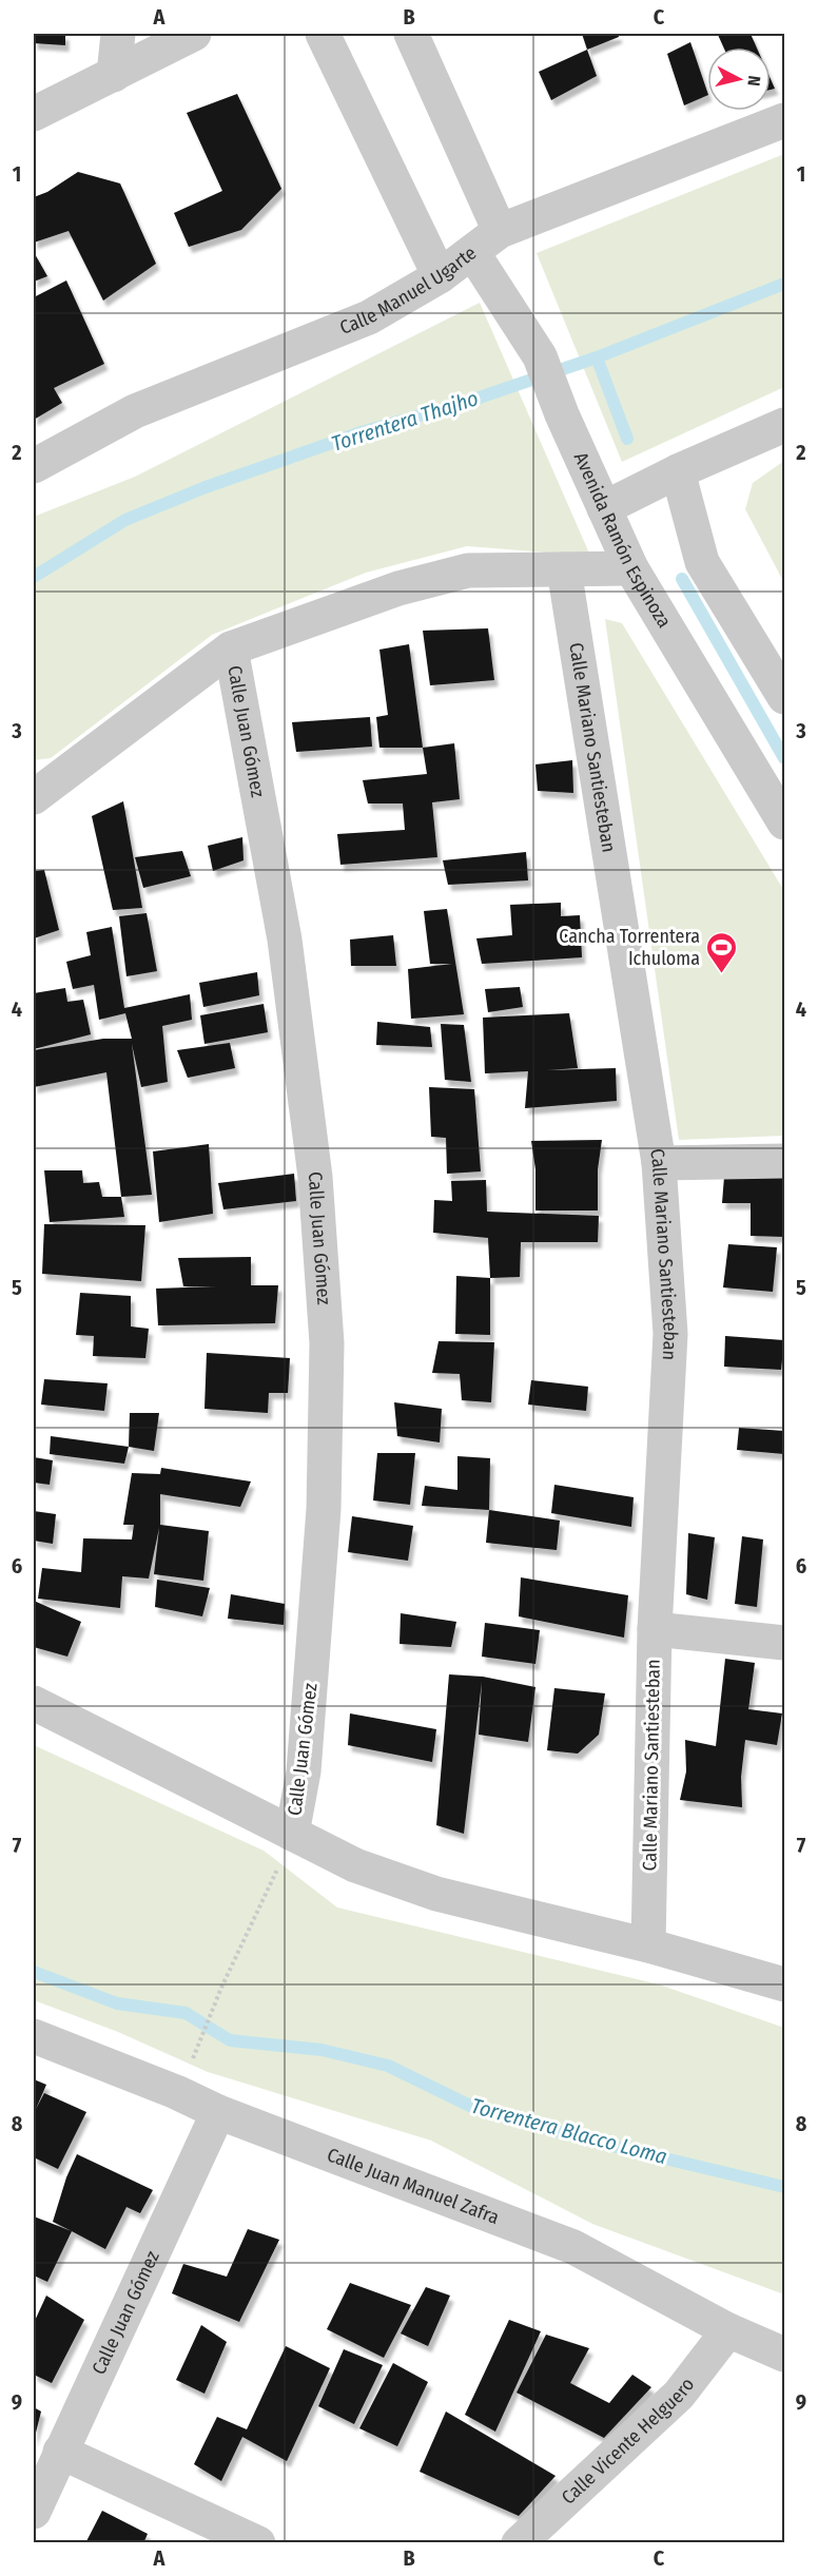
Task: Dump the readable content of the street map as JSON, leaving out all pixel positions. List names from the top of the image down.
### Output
{
  "streets": {
    "street": [
      "Calle Manuel Ugarte",
      "Avenida Ramón Espinoza",
      "Calle Juan Gómez",
      "Calle Mariano Santiesteban",
      "Calle Juan Manuel Zafra",
      "Calle Vicente Helguero"
    ]
  },
  "crossings": [
    ["Calle Manuel Ugarte", "Avenida Ramón Espinoza"],
    ["Calle Juan Gómez", "Calle Juan Manuel Zafra"],
    ["Calle Juan Manuel Zafra", "Calle Vicente Helguero"]
  ],
  "water": ["Torrentera Thajho", "Torrentera Blacco Loma"],
  "places": {
    "sports": ["Cancha Torrentera Ichuloma"]
  },
  "north": "right",
  "grid": {
    "columns": ["A", "B", "C"],
    "rows": [
      "1",
      "2",
      "3",
      "4",
      "5",
      "6",
      "7",
      "8",
      "9"
    ]
  }
}
